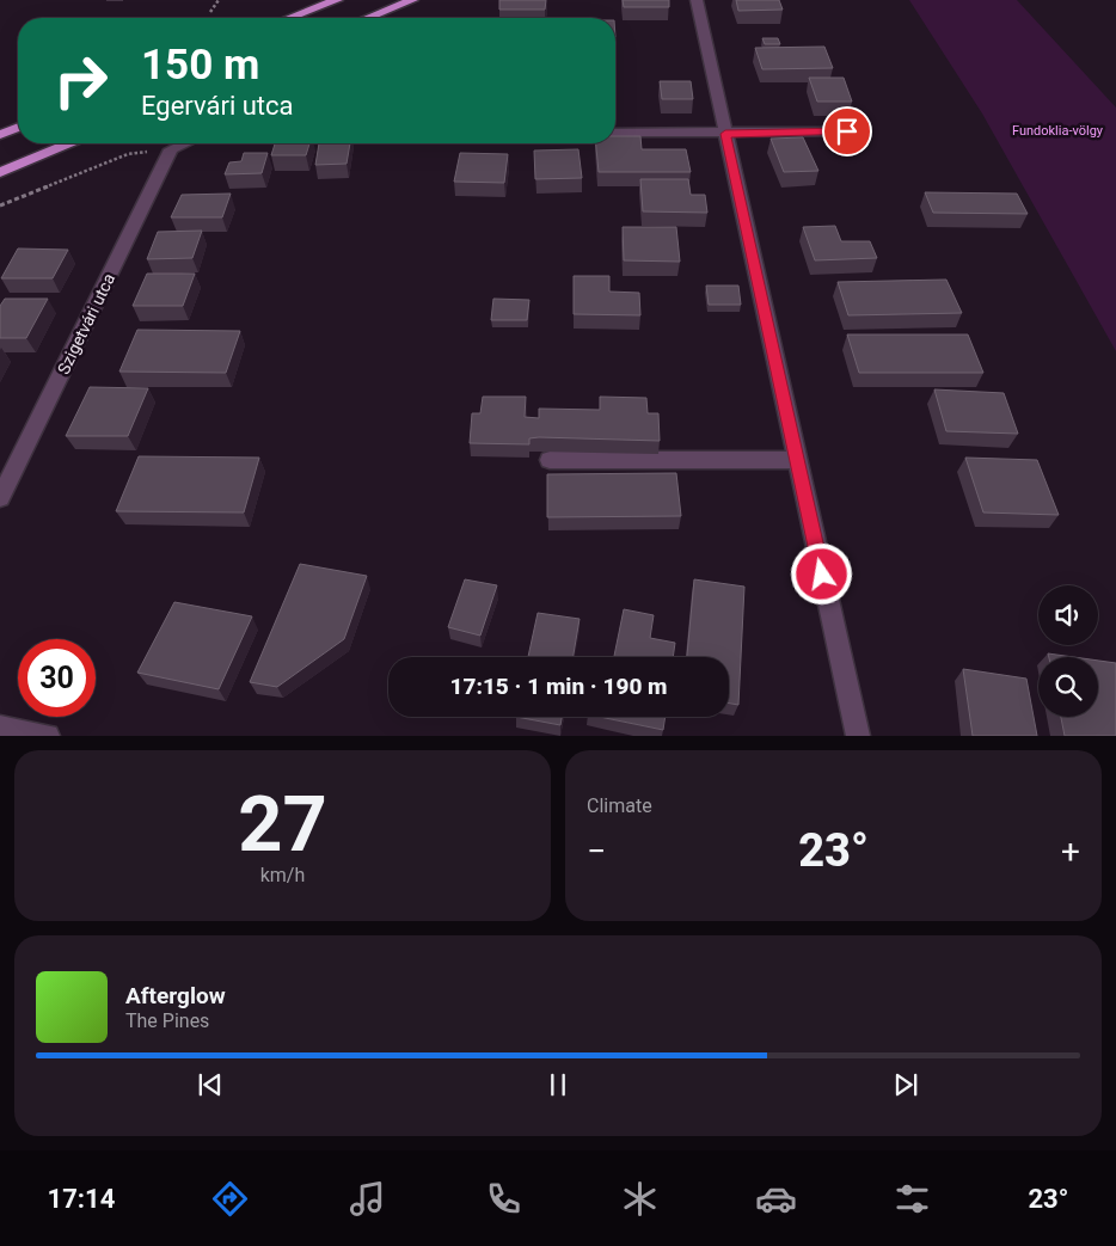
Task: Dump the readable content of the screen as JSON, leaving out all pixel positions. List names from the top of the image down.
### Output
{
  "streets": {
    "street": ["Szigetvári utca"]
  },
  "parks": ["Fundoklia-völgy"],
  "page": {
    "turn": ["150 m", "Egervári utca"],
    "limit": "30",
    "trip": "17:15 · 1 min · 190 m",
    "tile": [
      ["27", "km/h"],
      "Climate"
    ],
    "heat": ["−", "23°", "+"],
    "song": ["Afterglow", "The Pines"],
    "tabs": ["17:14", "23°"]
  }
}
